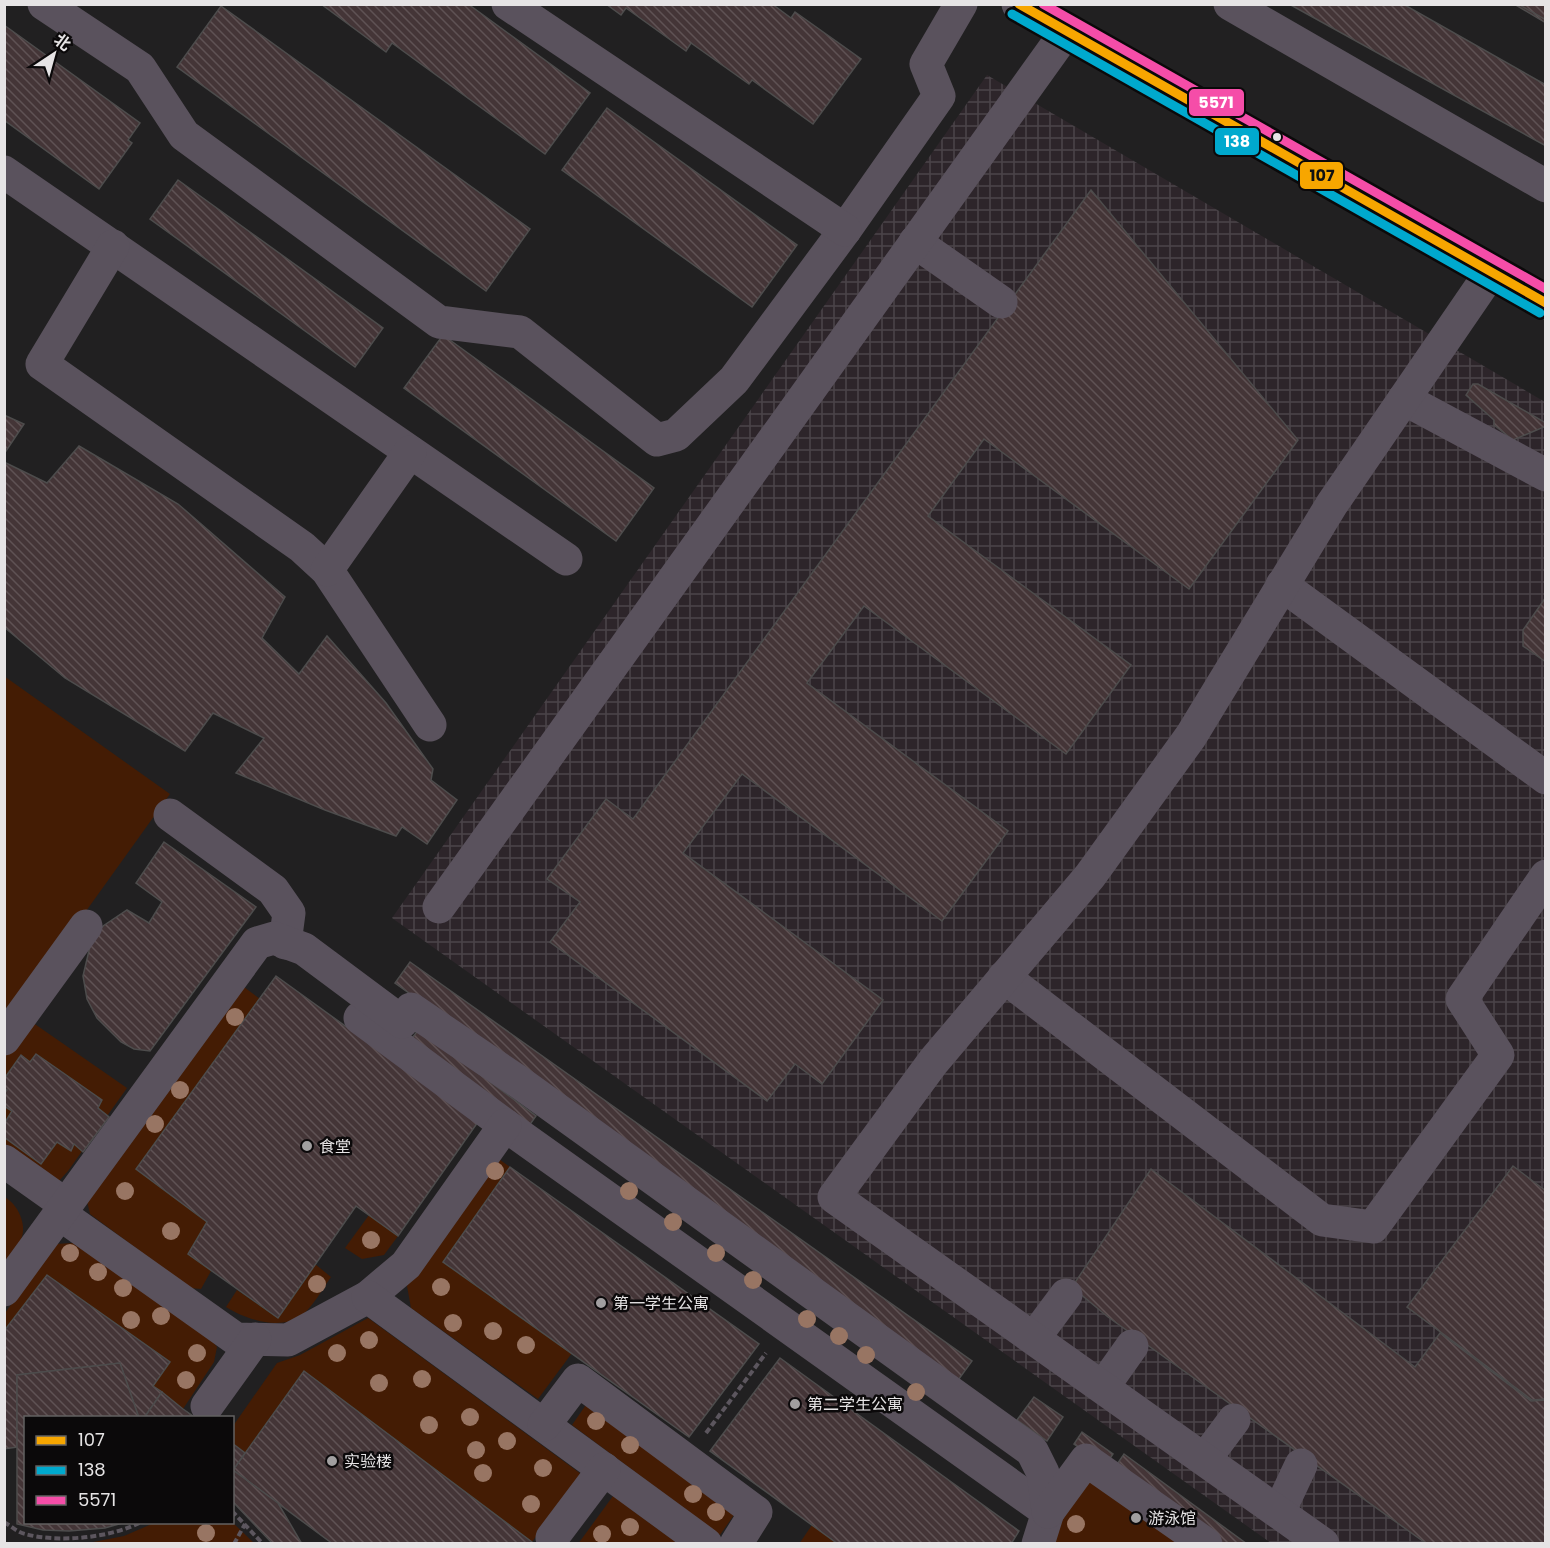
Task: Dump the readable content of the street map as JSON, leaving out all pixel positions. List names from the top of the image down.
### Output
{
  "places": [
    "食堂",
    "第一学生公寓",
    "第二学生公寓",
    "实验楼",
    "游泳馆"
  ],
  "lines": ["transit line 107", "transit line 5571", "transit line 138"],
  "legend": ["107", "138", "5571"],
  "north": "top right"
}
